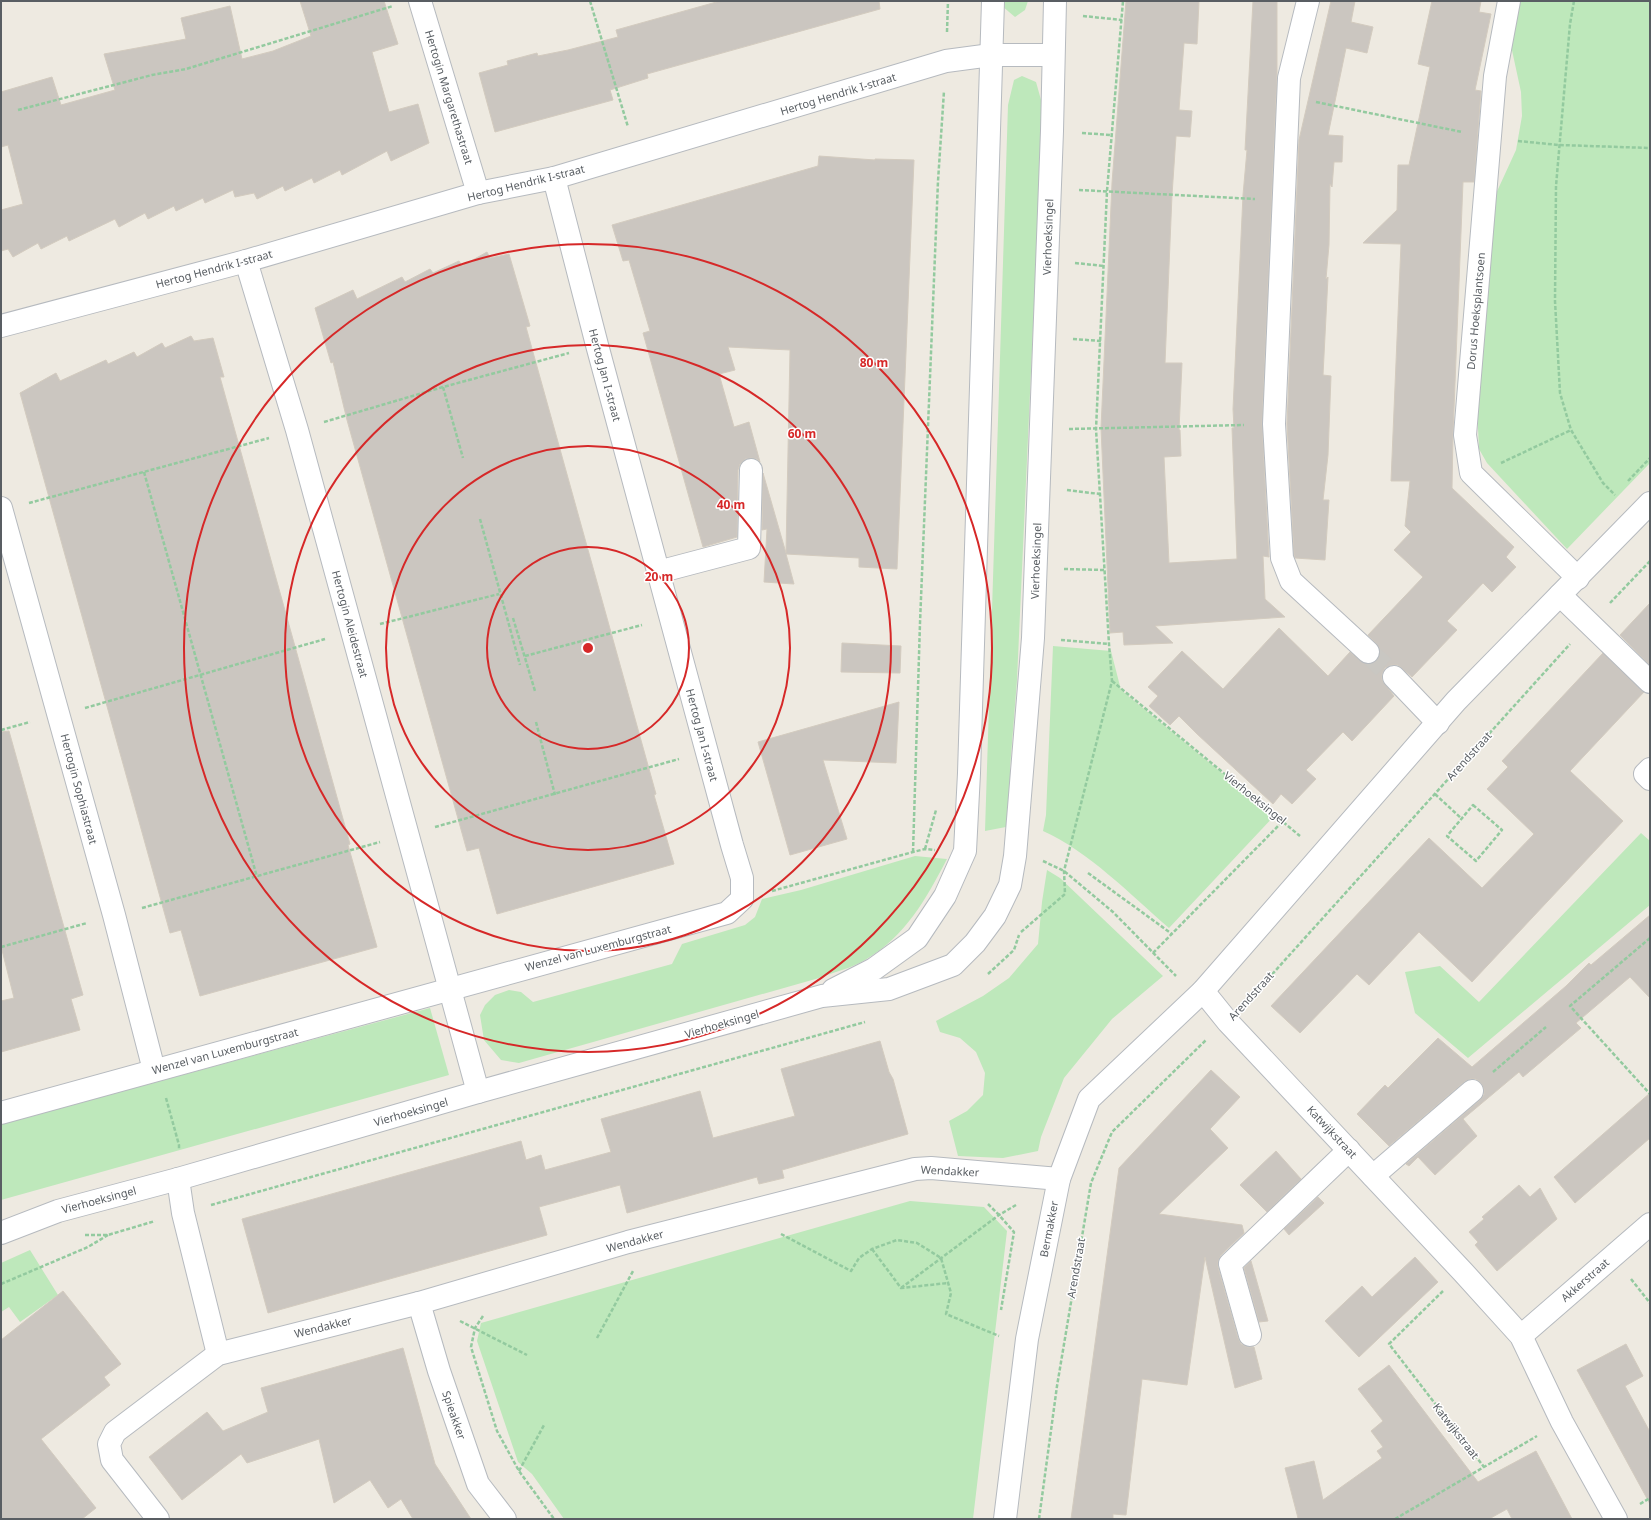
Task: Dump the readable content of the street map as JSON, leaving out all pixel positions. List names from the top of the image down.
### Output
{
  "streets": {
    "street": [
      "Hertog Hendrik I-straat",
      "Hertogin Margarethastraat",
      "Vierhoeksingel",
      "Dorus Hoeksplantsoen",
      "Hertog Jan I-straat",
      "Hertogin Aleidestraat",
      "Hertogin Sophiastraat",
      "Wenzel van Luxemburgstraat",
      "Katwijkstraat",
      "Wendakker",
      "Bermakker",
      "Akkerstraat",
      "Spieakker"
    ],
    "path": ["Arendstraat"]
  },
  "crossings": [
    ["Hertog Hendrik I-straat", "Hertogin Margarethastraat"],
    ["Hertog Hendrik I-straat", "Vierhoeksingel"],
    ["Hertog Hendrik I-straat", "Hertog Jan I-straat"],
    ["Hertog Hendrik I-straat", "Hertogin Aleidestraat"],
    ["Hertog Jan I-straat", "Wenzel van Luxemburgstraat"],
    ["Hertogin Aleidestraat", "Wenzel van Luxemburgstraat"],
    ["Arendstraat", "Katwijkstraat"],
    ["Hertogin Sophiastraat", "Wenzel van Luxemburgstraat"],
    ["Katwijkstraat", "Bermakker"],
    ["Katwijkstraat", "Akkerstraat"],
    ["Wendakker", "Bermakker"],
    ["Wendakker", "Spieakker"]
  ],
  "rings": [
    "80 m",
    "60 m",
    "40 m",
    "20 m"
  ]
}
